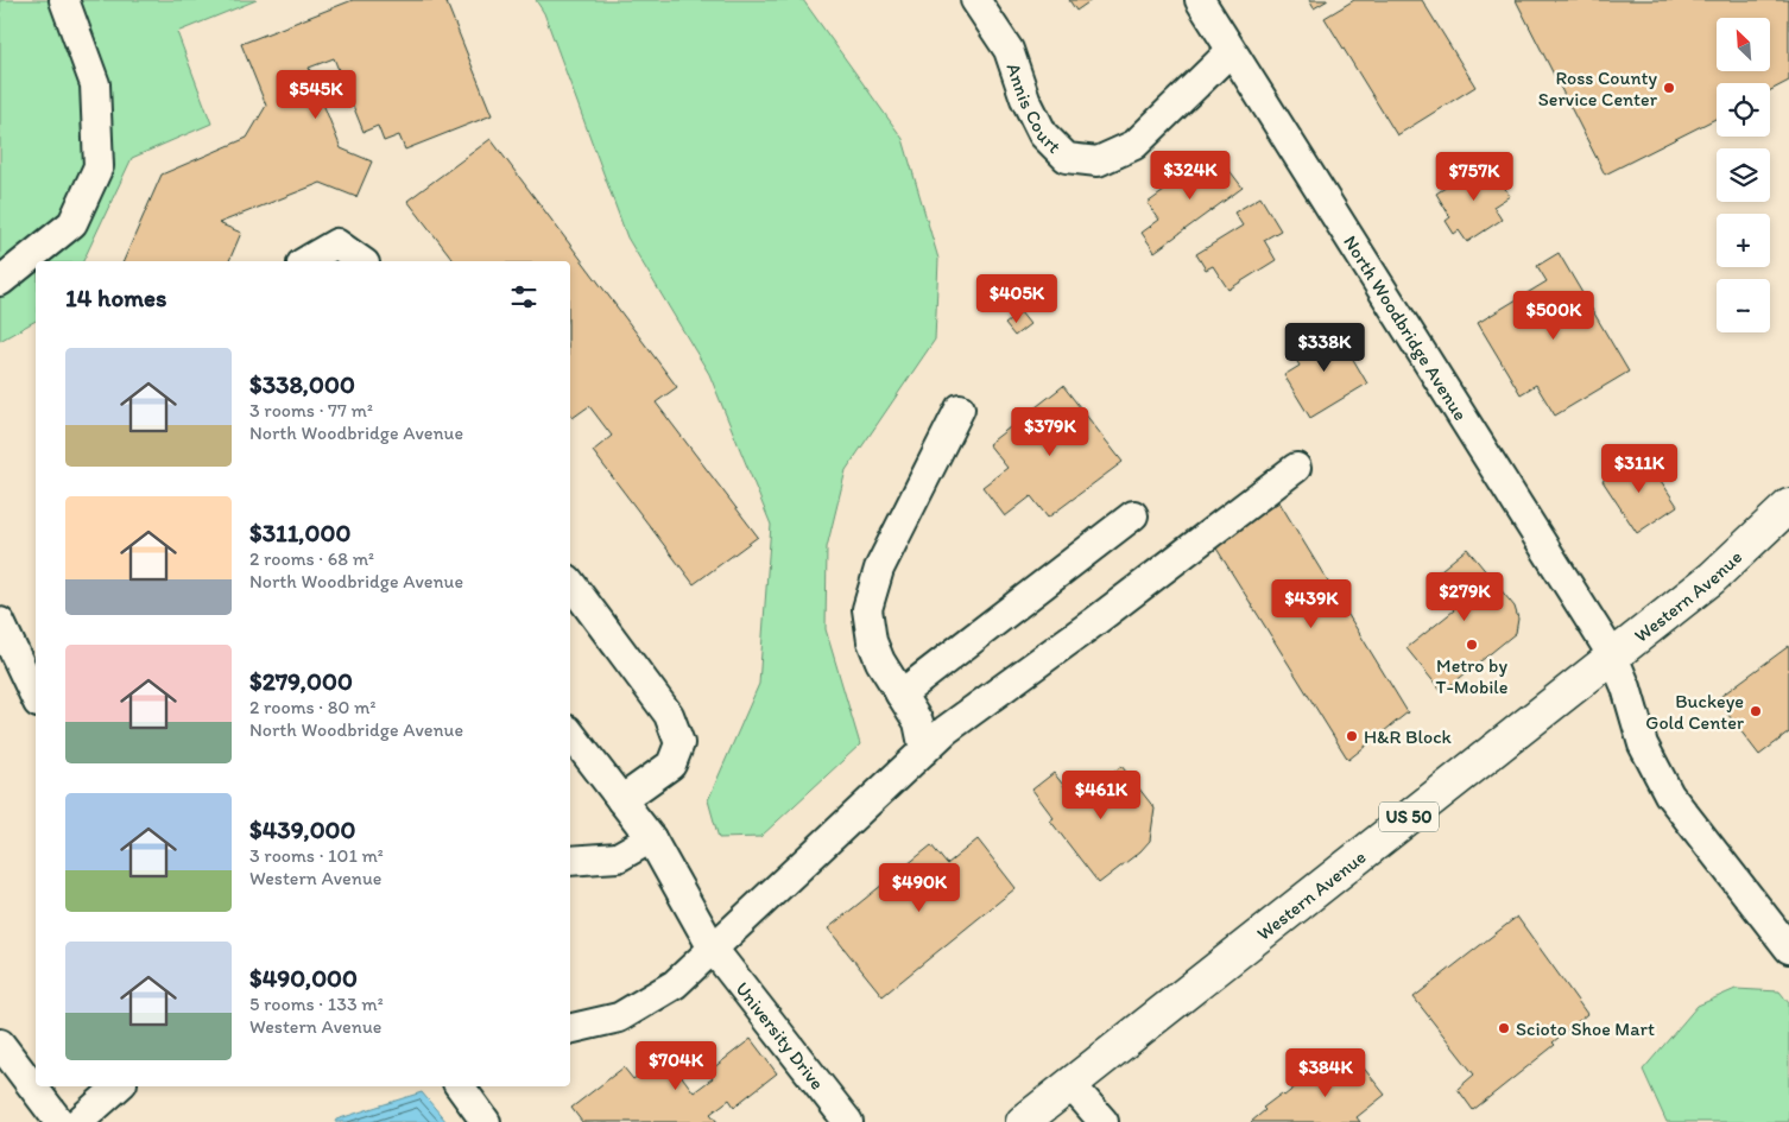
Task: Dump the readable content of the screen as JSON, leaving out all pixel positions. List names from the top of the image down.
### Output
{
  "streets": {
    "main road": ["Western Avenue", "US 50"],
    "street": ["Annis Court", "North Woodbridge Avenue", "University Drive"]
  },
  "crossings": [
    ["Annis Court", "North Woodbridge Avenue"],
    ["North Woodbridge Avenue", "Western Avenue"]
  ],
  "places": [
    "Ross County Service Center",
    "Metro by T-Mobile",
    "Buckeye Gold Center",
    "H&R Block",
    "Scioto Shoe Mart"
  ],
  "north": "top left",
  "page": {
    "map_buttons": ["+", "−"],
    "price": [
      "$545K",
      "$324K",
      "$757K",
      "$405K",
      "$500K",
      "$338K",
      "$379K",
      "$311K",
      "$279K",
      "$439K",
      "$461K",
      "$490K",
      "$704K",
      "$384K"
    ],
    "heading": "14 homes",
    "list": [
      {
        "name": "$338,000",
        "note": "3 rooms · 77 m² · North Woodbridge Avenue"
      },
      {
        "name": "$311,000",
        "note": "2 rooms · 68 m² · North Woodbridge Avenue"
      },
      {
        "name": "$279,000",
        "note": "2 rooms · 80 m² · North Woodbridge Avenue"
      },
      {
        "name": "$439,000",
        "note": "3 rooms · 101 m² · Western Avenue"
      },
      {
        "name": "$490,000",
        "note": "5 rooms · 133 m² · Western Avenue"
      }
    ]
  }
}
